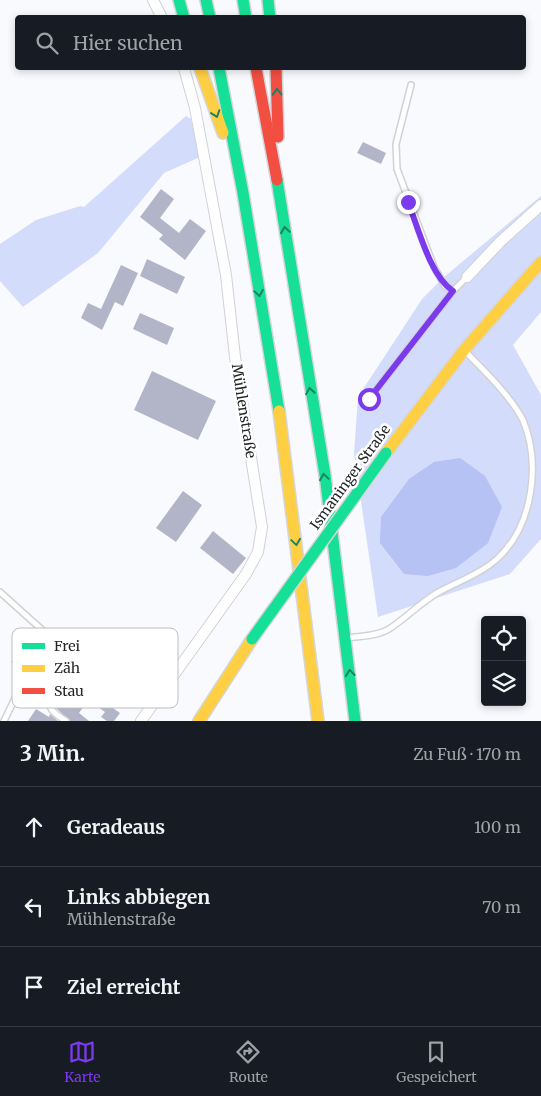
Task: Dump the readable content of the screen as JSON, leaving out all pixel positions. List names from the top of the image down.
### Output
{
  "streets": {
    "main road": ["Ismaninger Straße"],
    "street": ["Mühlenstraße"]
  },
  "legend": ["Frei", "Zäh", "Stau"],
  "page": {
    "search": "Hier suchen",
    "heading": ["3 Min.", "Zu Fuß · 170 m"],
    "list": [
      ["Geradeaus", "100 m"],
      ["Links abbiegen", "Mühlenstraße", "70 m"],
      "Ziel erreicht"
    ],
    "nav": ["Karte", "Route", "Gespeichert"]
  }
}
